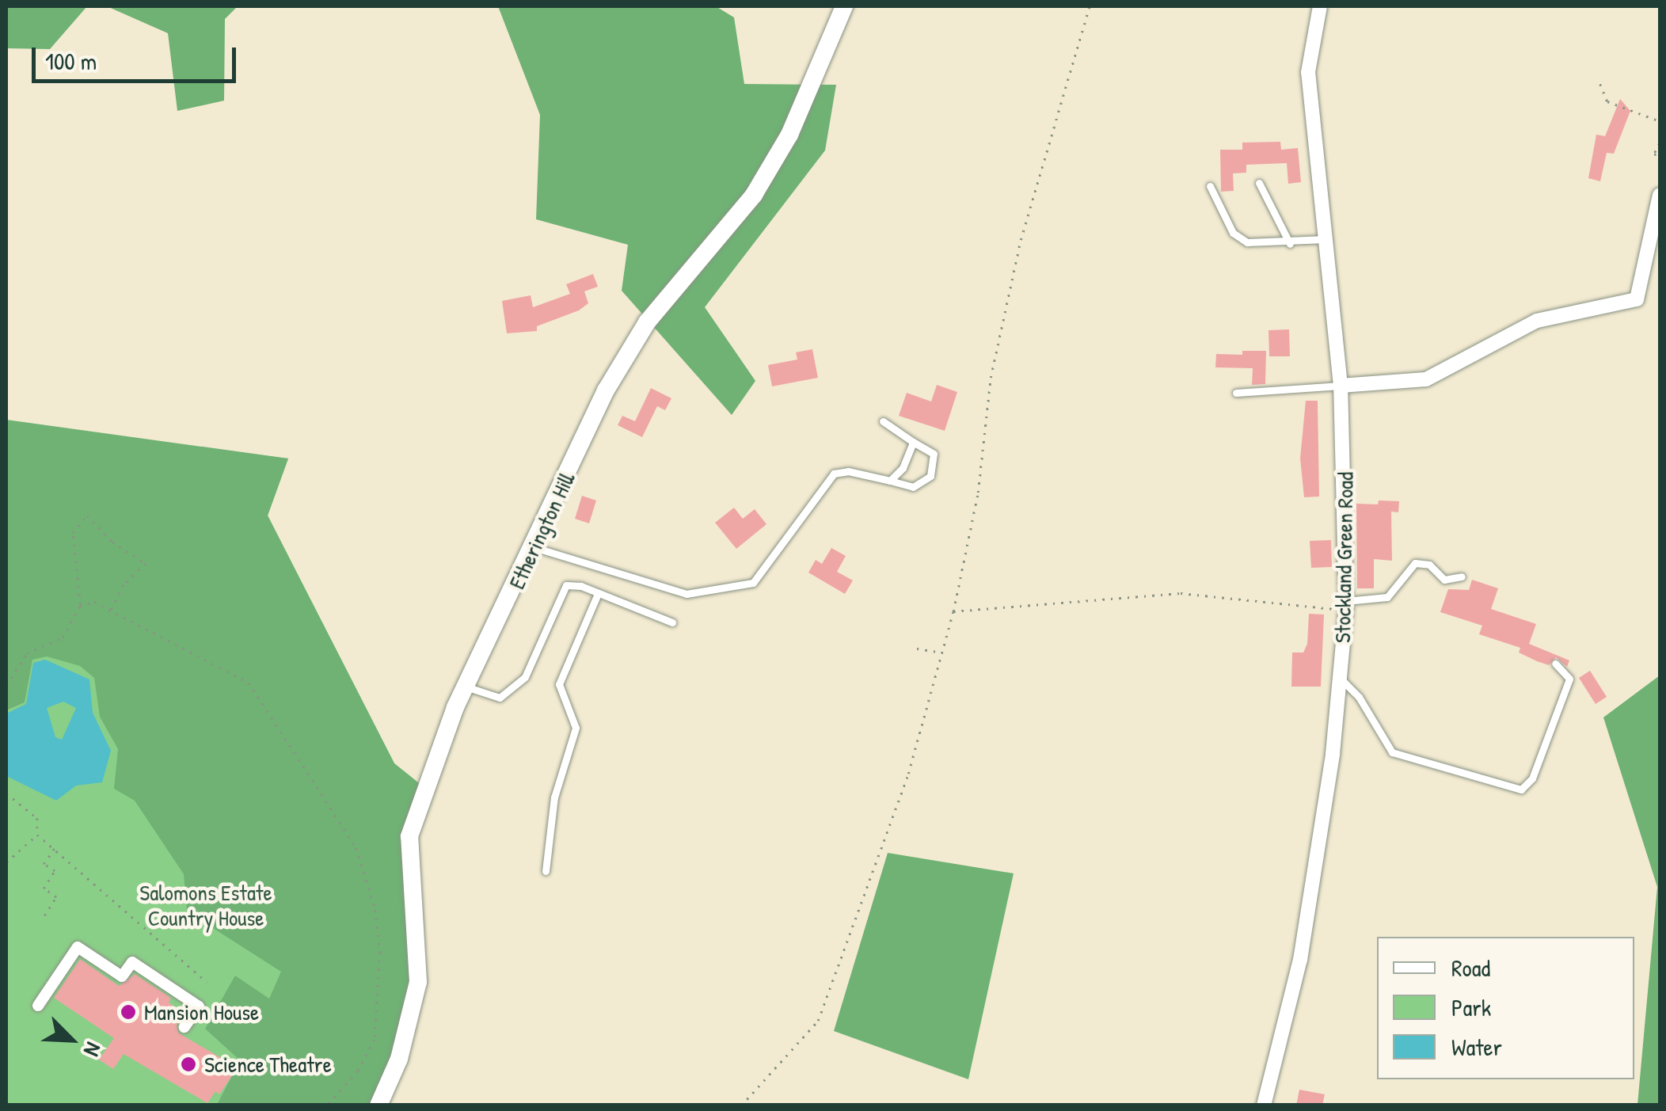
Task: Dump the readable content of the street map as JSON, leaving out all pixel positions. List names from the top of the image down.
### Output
{
  "streets": {
    "street": ["Etherington Hill", "Stockland Green Road"]
  },
  "parks": ["Salomons Estate Country House"],
  "places": ["Mansion House", "Science Theatre"],
  "legend": ["Road", "Park", "Water"],
  "scale_bar": "100 m",
  "north": "bottom right"
}
